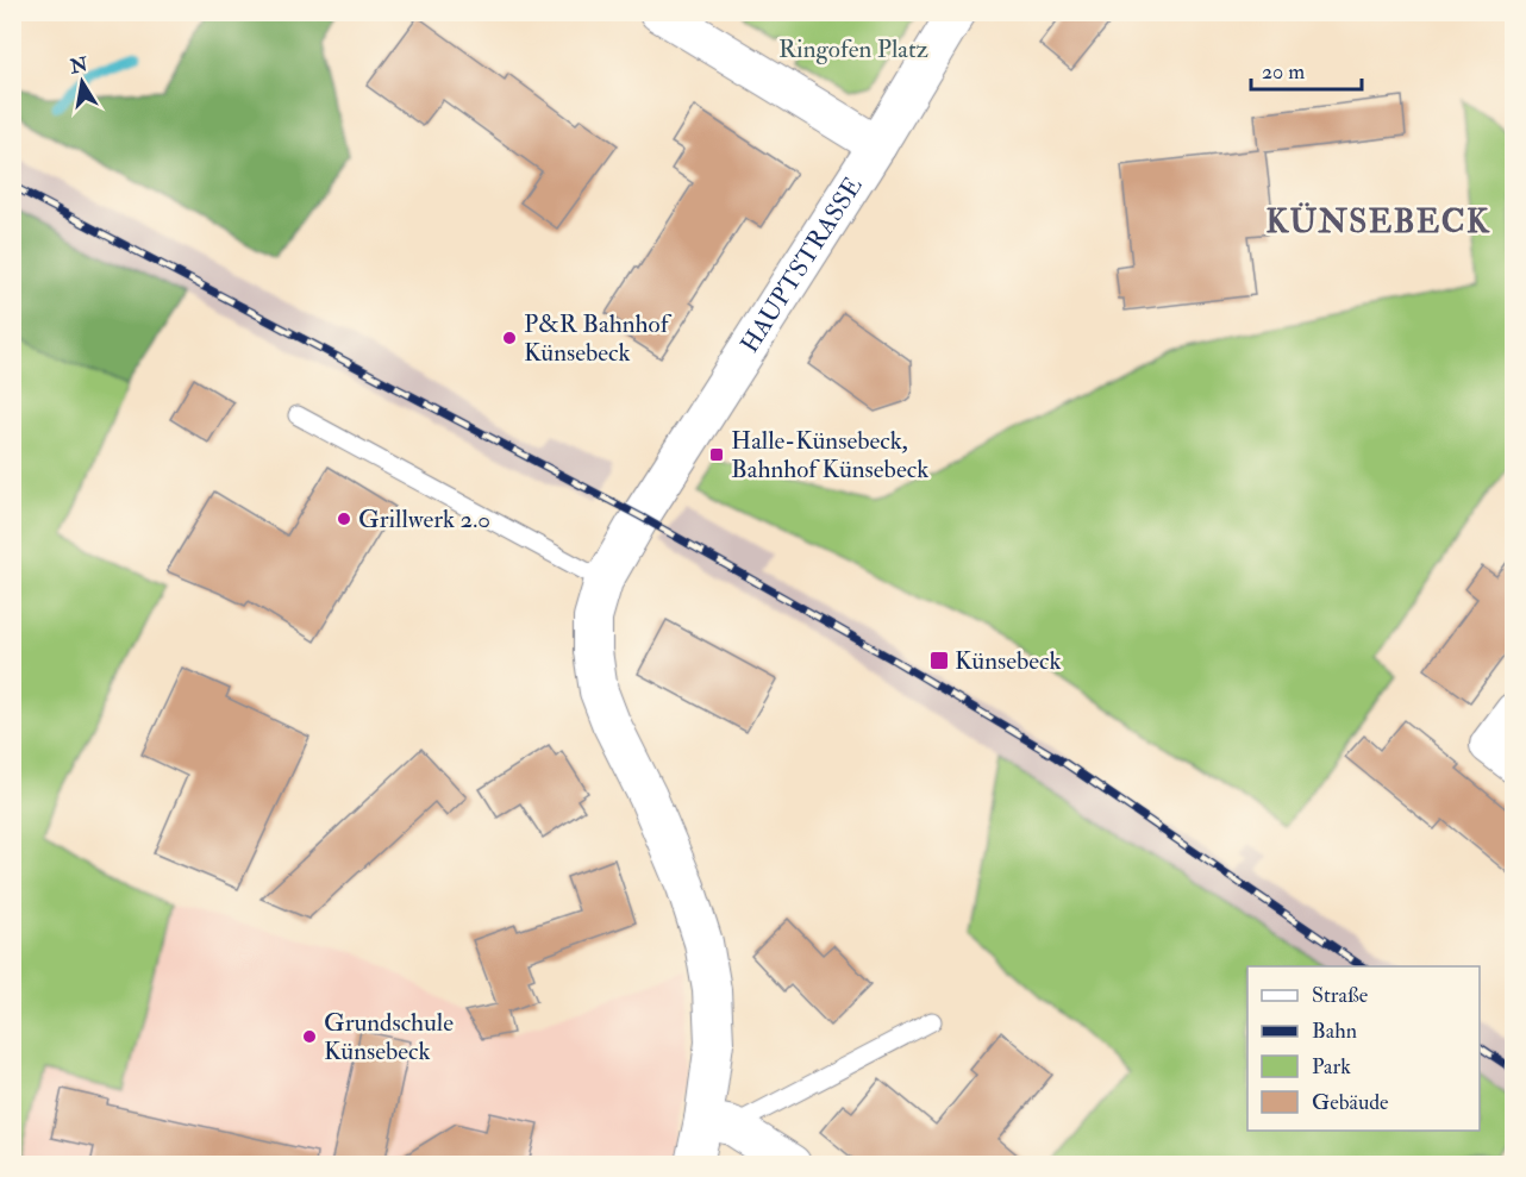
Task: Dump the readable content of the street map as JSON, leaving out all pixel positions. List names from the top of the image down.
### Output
{
  "streets": {
    "street": ["HAUPTSTRASSE"]
  },
  "districts": ["KÜNSEBECK"],
  "parks": ["Ringofen Platz"],
  "places": {
    "other": ["P&R Bahnhof Künsebeck", "Grillwerk 2.0", "Grundschule Künsebeck"],
    "transit": ["Halle-Künsebeck, Bahnhof Künsebeck", "Künsebeck"]
  },
  "legend": [
    "Straße",
    "Bahn",
    "Park",
    "Gebäude"
  ],
  "scale_bar": "20 m",
  "north": "top"
}
